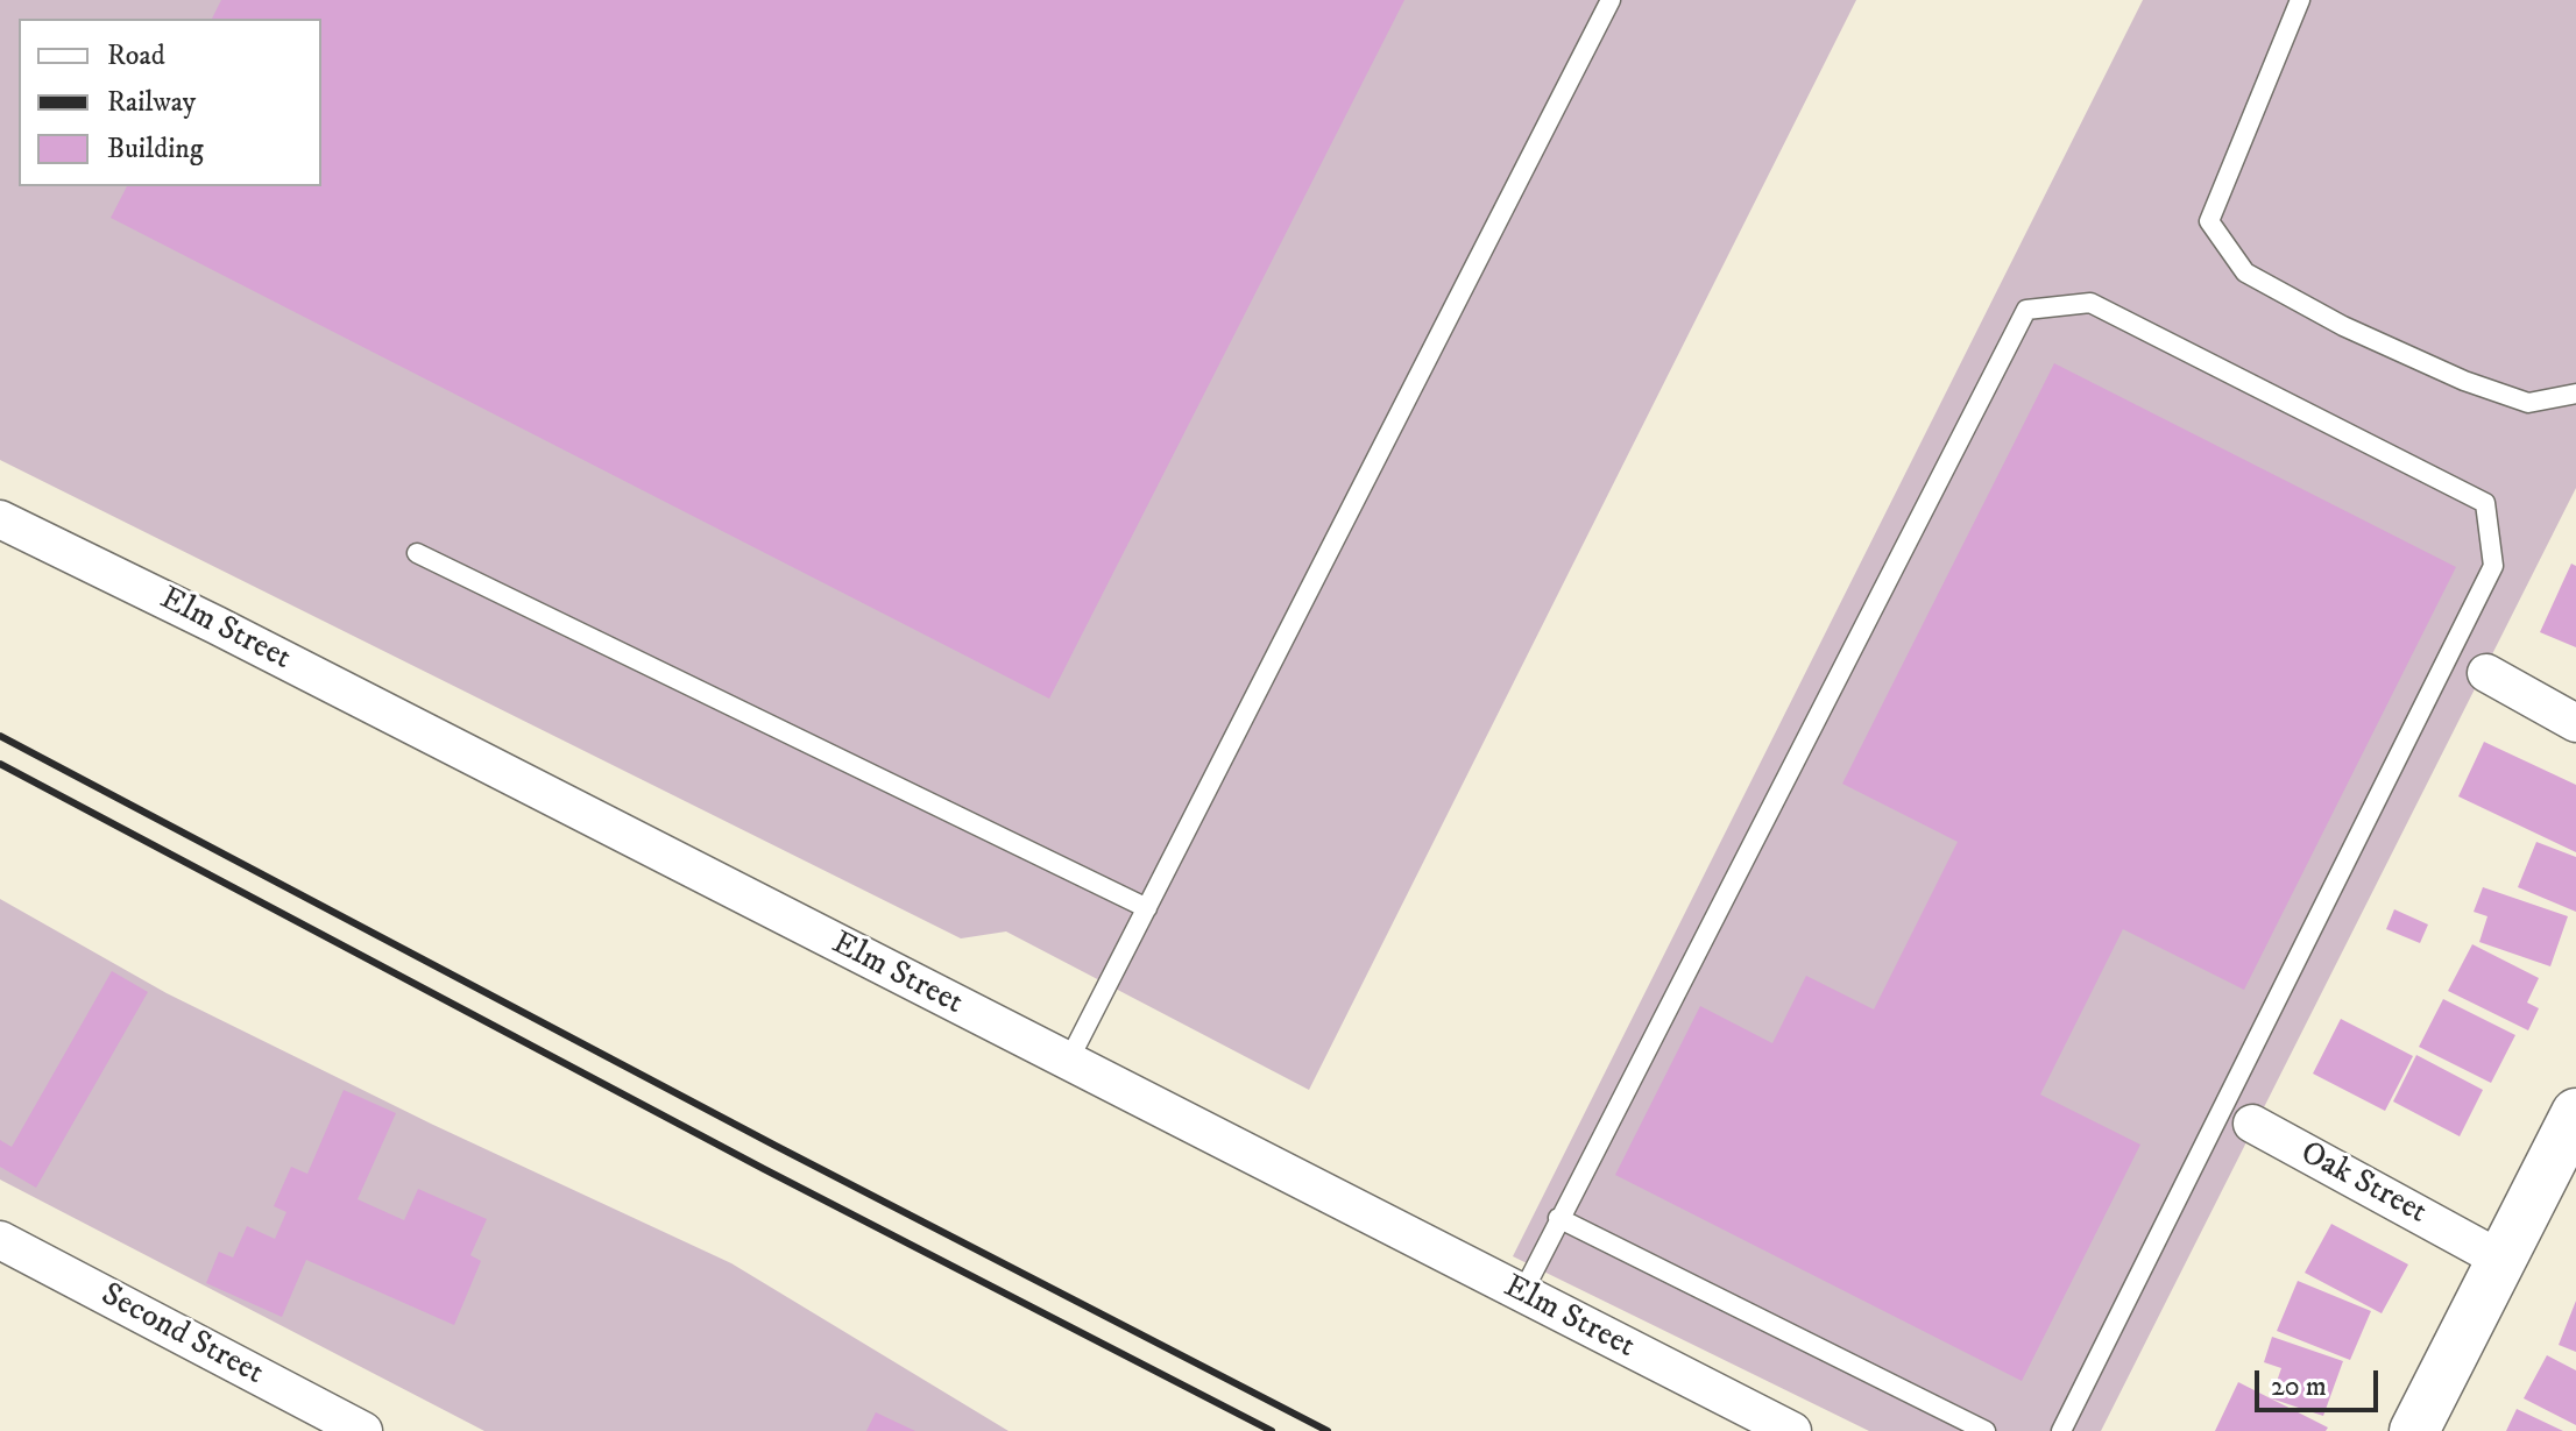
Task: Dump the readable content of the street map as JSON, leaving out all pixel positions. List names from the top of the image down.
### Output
{
  "streets": {
    "street": ["Elm Street", "Oak Street", "Second Street"]
  },
  "legend": ["Road", "Railway", "Building"],
  "scale_bar": "20 m"
}
